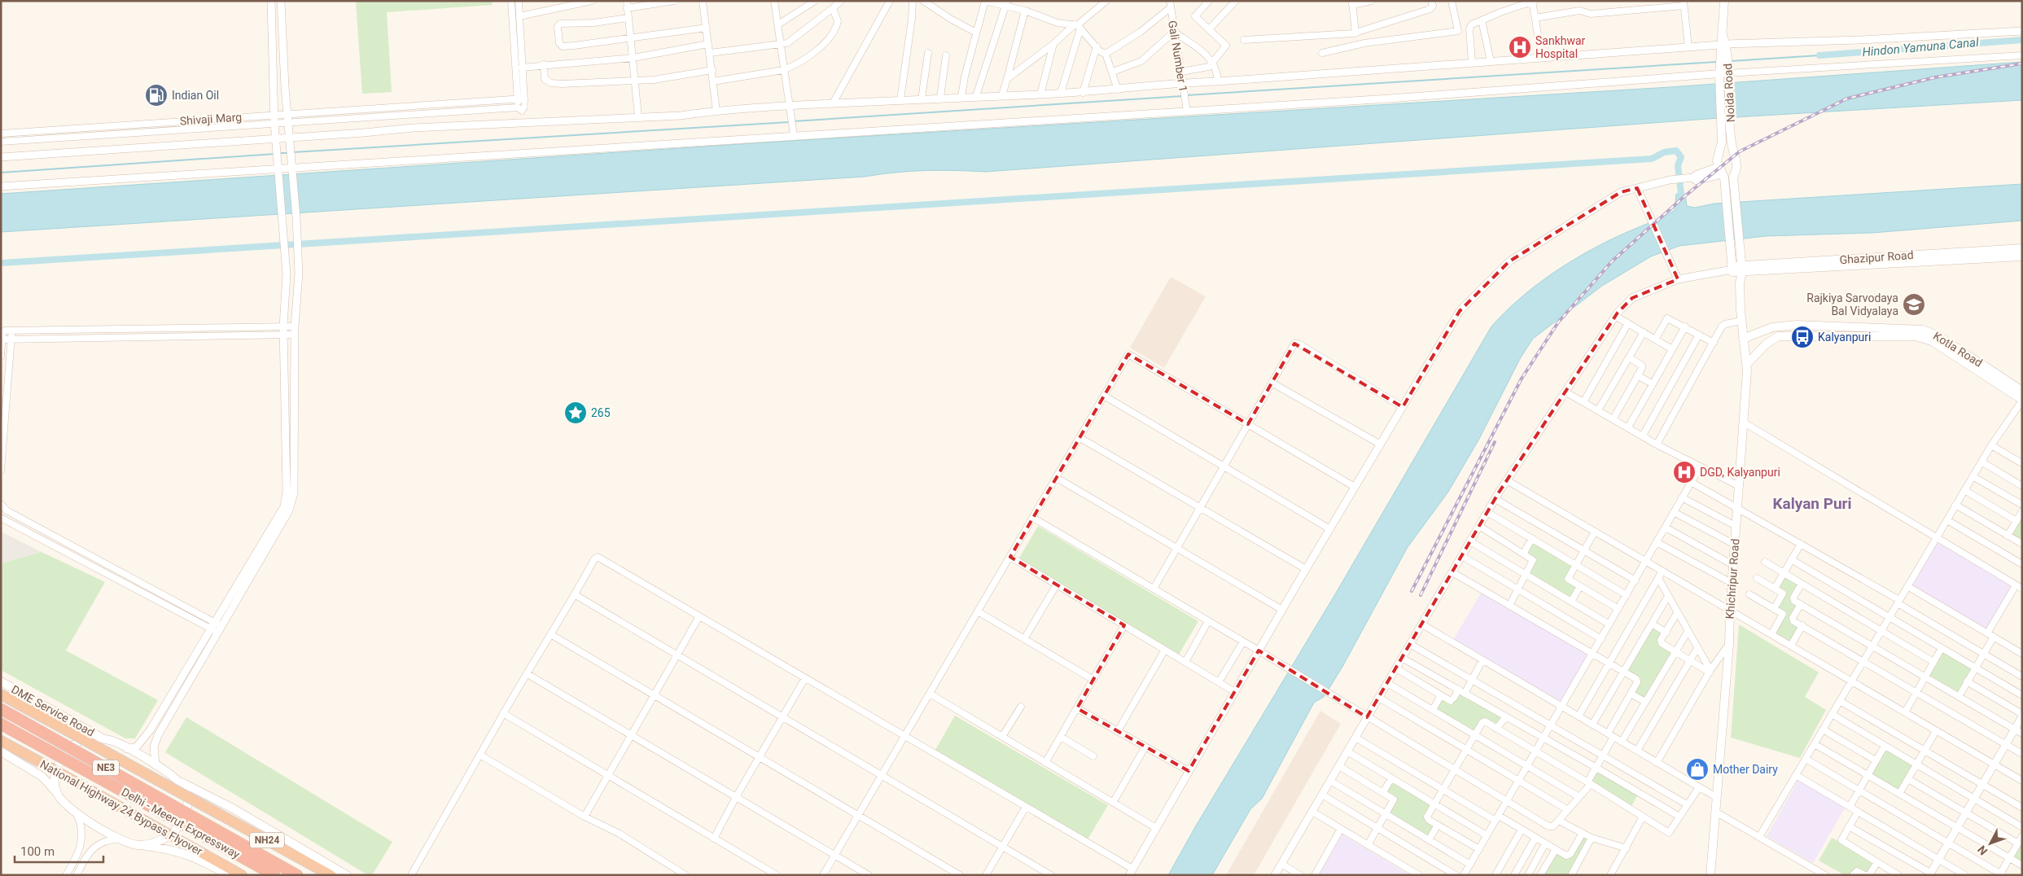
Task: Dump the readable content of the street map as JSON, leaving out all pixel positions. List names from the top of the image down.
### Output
{
  "streets": {
    "highway": [
      "NE3",
      "National Highway 24 Bypass Flyover",
      "Delhi - Meerut Expressway",
      "NH24"
    ],
    "main road": [
      "Noida Road",
      "Ghazipur Road",
      "Kotla Road",
      "Khichripur Road",
      "DME Service Road"
    ],
    "street": ["Gali Number 1", "Shivaji Marg"]
  },
  "crossings": [
    ["Noida Road", "Ghazipur Road"],
    ["Noida Road", "Khichripur Road"],
    ["Ghazipur Road", "Khichripur Road"],
    ["Kotla Road", "Khichripur Road"]
  ],
  "districts": ["Kalyan Puri"],
  "water": ["Hindon Yamuna Canal"],
  "places": {
    "hospital": ["Sankhwar Hospital", "DGD, Kalyanpuri"],
    "fuel station": ["Indian Oil"],
    "school or university": ["Rajkiya Sarvodaya Bal Vidyalaya"],
    "bus stop": ["Kalyanpuri"],
    "place": ["265"],
    "shop": ["Mother Dairy"]
  },
  "scale_bar": "100 m",
  "north": "bottom left"
}
